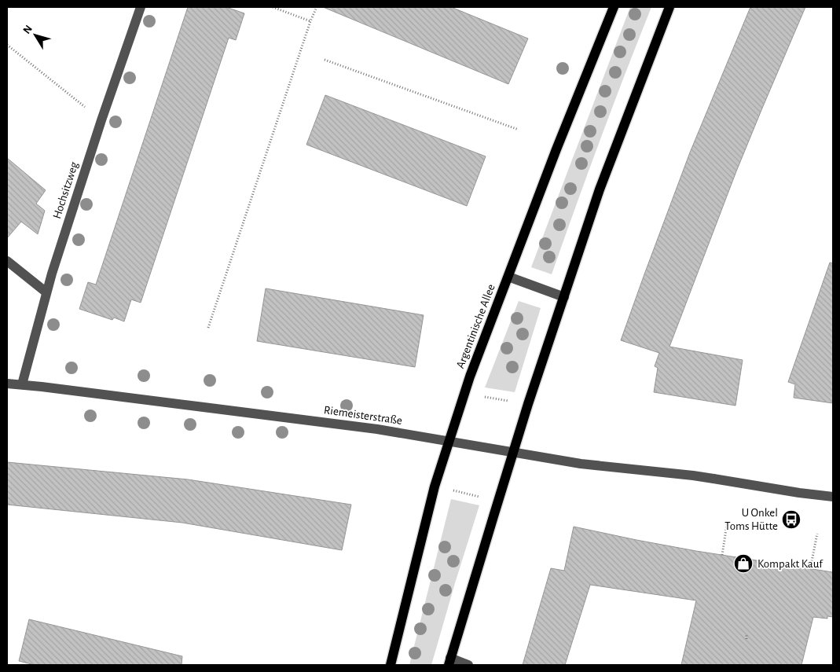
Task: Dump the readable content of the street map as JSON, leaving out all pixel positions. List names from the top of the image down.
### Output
{
  "streets": {
    "main road": ["Argentinische Allee"],
    "street": ["Hochsitzweg", "Riemeisterstraße"]
  },
  "crossings": [
    ["Hochsitzweg", "Riemeisterstraße"],
    ["Argentinische Allee", "Riemeisterstraße"]
  ],
  "places": {
    "bus stop": ["U Onkel Toms Hütte"],
    "shop": ["Kompakt Kauf"]
  },
  "north": "top left"
}
